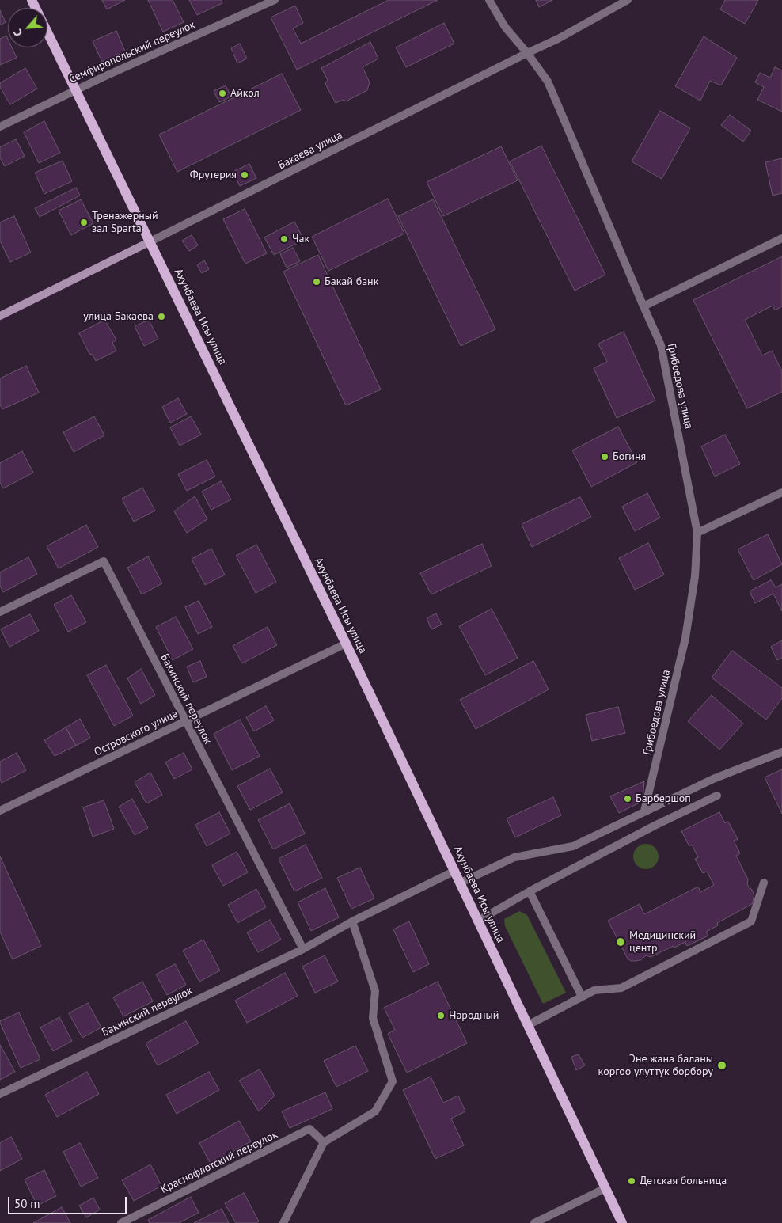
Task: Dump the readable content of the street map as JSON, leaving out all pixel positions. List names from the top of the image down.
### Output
{
  "streets": {
    "main road": ["Бакаева улица", "Ахунбаева Исы улица"],
    "street": [
      "Семфиропольский переулок",
      "Грибоедова улица",
      "Бакинский переулок",
      "Островского улица",
      "Краснофлотский переулок"
    ]
  },
  "crossings": [
    ["Семфиропольский переулок", "Ахунбаева Исы улица"],
    ["Бакаева улица", "Ахунбаева Исы улица"],
    ["Бакаева улица", "Грибоедова улица"],
    ["Ахунбаева Исы улица", "Бакинский переулок"],
    ["Ахунбаева Исы улица", "Островского улица"],
    ["Бакинский переулок", "Островского улица"]
  ],
  "places": [
    "Айкол",
    "Фрутерия",
    "Тренажерный зал Sparta",
    "Чак",
    "Бакай банк",
    "улица Бакаева",
    "Богиня",
    "Барбершоп",
    "Медицинский центр",
    "Народный",
    "Эне жана баланы коргоо улуттук борбору",
    "Детская больница"
  ],
  "scale_bar": "50 m",
  "north": "bottom left"
}
